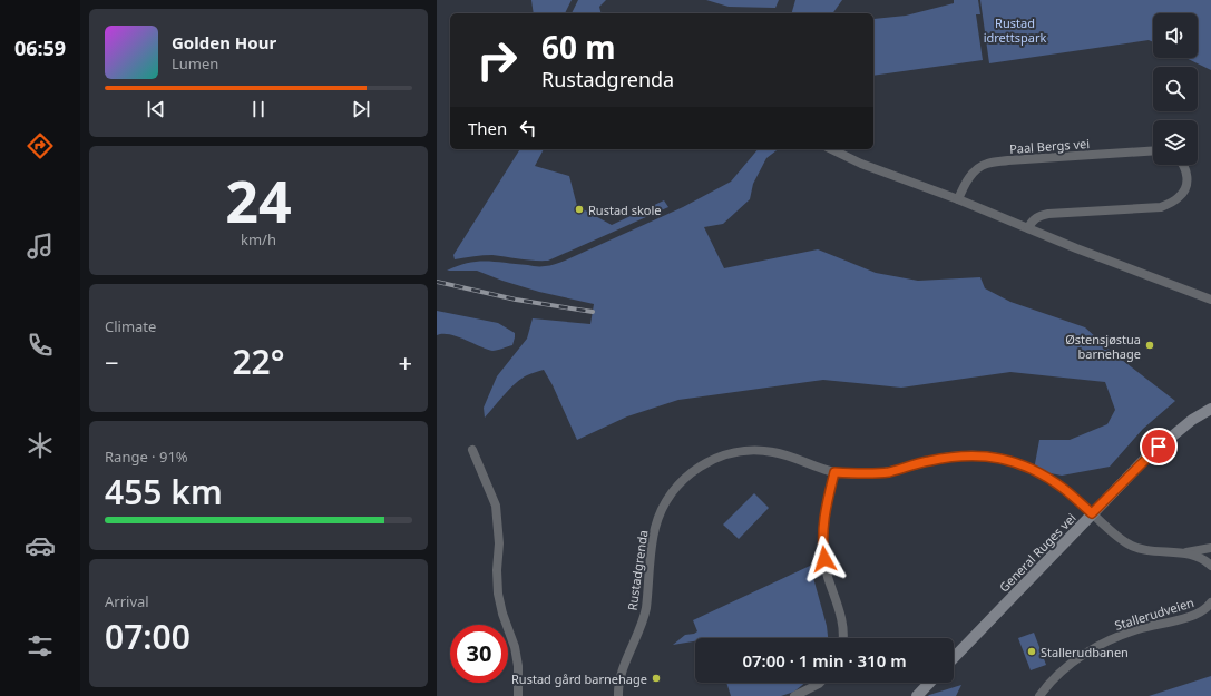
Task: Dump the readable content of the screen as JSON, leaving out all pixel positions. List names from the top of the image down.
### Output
{
  "streets": {
    "main road": ["General Ruges vei"],
    "street": ["Paal Bergs vei", "Rustadgrenda", "Stallerudveien"]
  },
  "crossings": [
    ["General Ruges vei", "Rustadgrenda"]
  ],
  "parks": ["Rustad idrettspark"],
  "places": [
    "Rustad skole",
    "Østensjøstua barnehage",
    "Stallerudbanen",
    "Rustad gård barnehage"
  ],
  "page": {
    "tabs": "06:59",
    "turn": ["60 m", "Rustadgrenda"],
    "song": ["Golden Hour", "Lumen"],
    "then": "Then",
    "tile": [
      ["24", "km/h"],
      "Climate",
      ["Range · 91%", "455 km"],
      ["Arrival", "07:00"]
    ],
    "heat": ["−", "22°", "+"],
    "limit": "30",
    "trip": "07:00 · 1 min · 310 m"
  }
}
